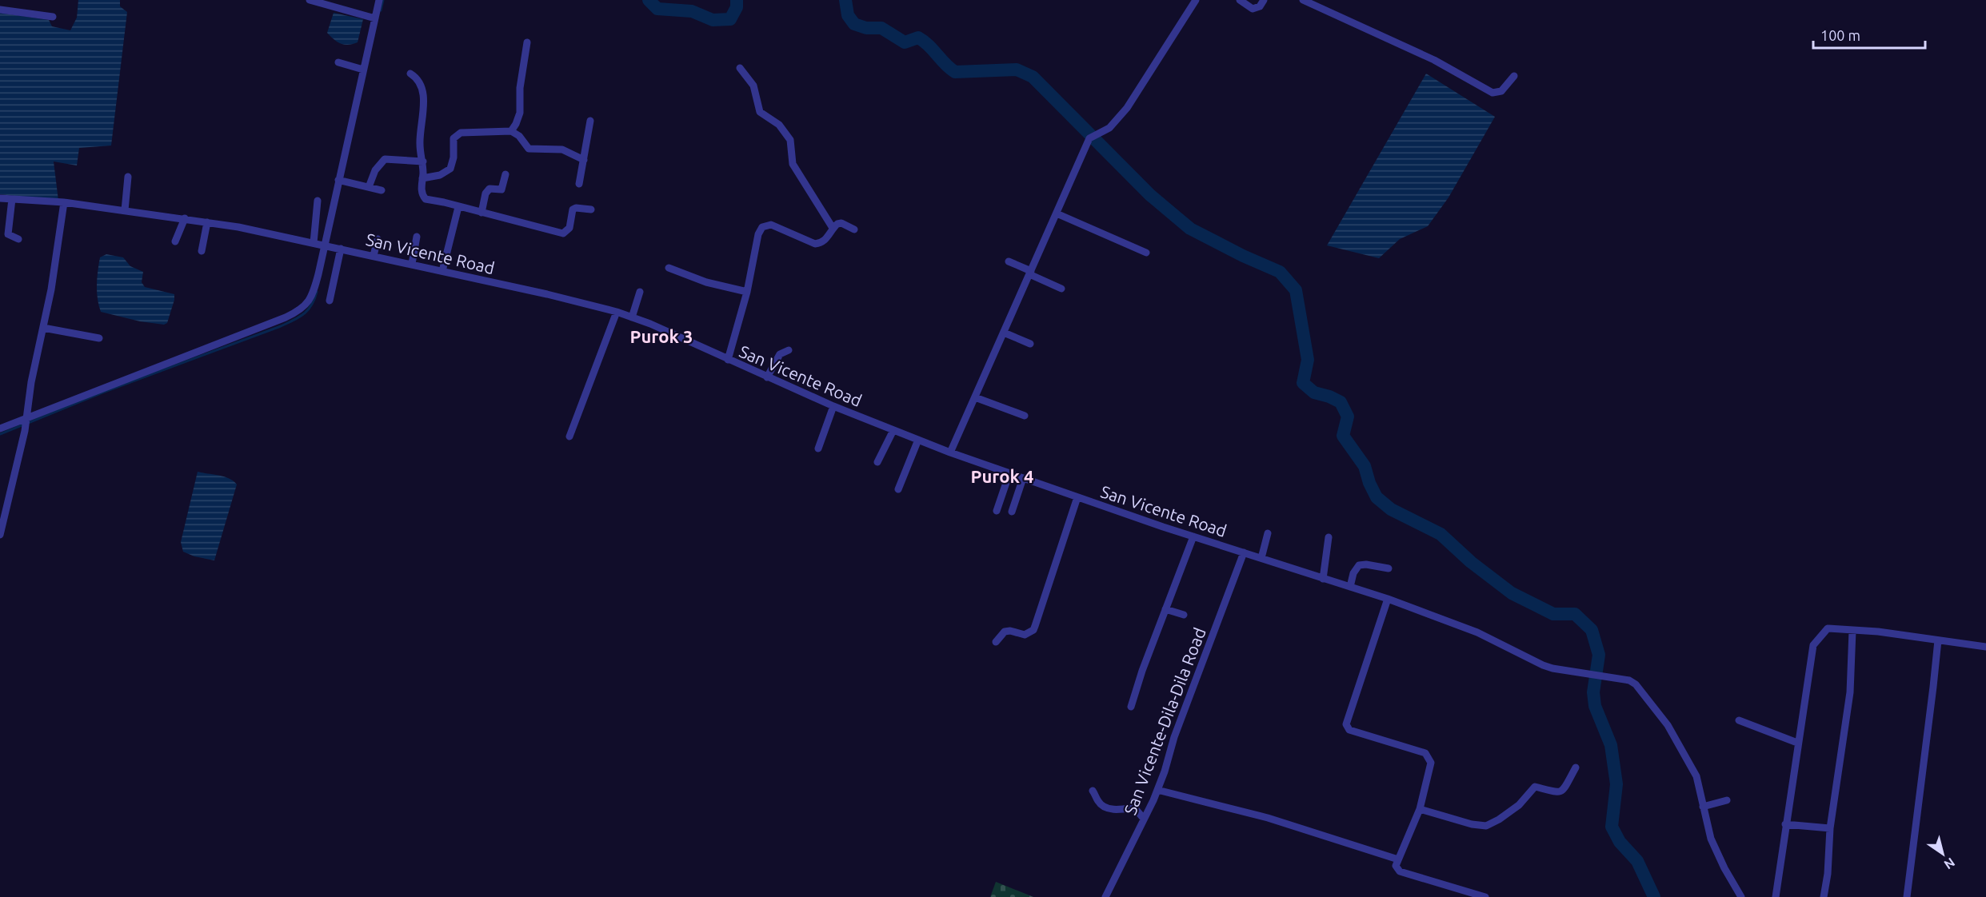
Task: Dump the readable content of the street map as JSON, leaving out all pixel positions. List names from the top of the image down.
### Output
{
  "streets": {
    "street": ["San Vicente Road", "San Vicente-Dila-Dila Road"]
  },
  "crossings": [
    ["San Vicente Road", "San Vicente-Dila-Dila Road"]
  ],
  "districts": ["Purok 3", "Purok 4"],
  "scale_bar": "100 m",
  "north": "bottom right"
}
